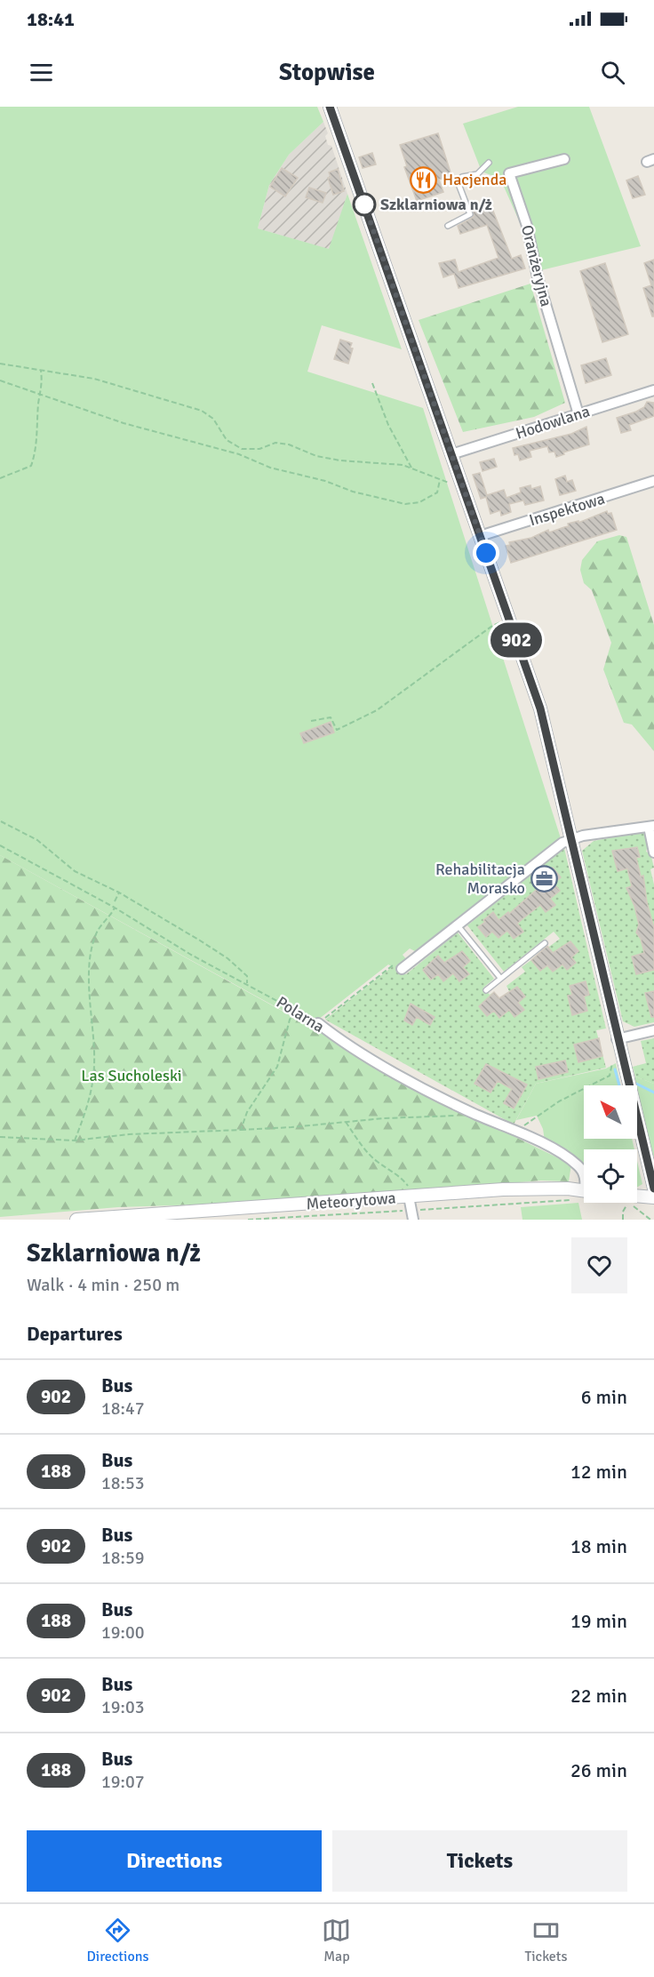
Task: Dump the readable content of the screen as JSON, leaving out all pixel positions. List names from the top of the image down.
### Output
{
  "streets": {
    "street": [
      "Oranżeryjna",
      "Hodowlana",
      "Inspektowa",
      "Polarna",
      "Meteorytowa"
    ]
  },
  "crossings": [
    ["Oranżeryjna", "Hodowlana"]
  ],
  "parks": ["Las Sucholeski"],
  "places": {
    "restaurant": ["Hacjenda"],
    "other": ["Szklarniowa n/ż"],
    "office": ["Rehabilitacja Morasko"]
  },
  "lines": ["bus line 902"],
  "north": "top left",
  "page": {
    "status": "18:41",
    "header": "Stopwise",
    "on_map": "902",
    "heading": [
      ["Szklarniowa n/ż", "Walk · 4 min · 250 m"],
      "Departures"
    ],
    "list": [
      {
        "mark": "902",
        "name": "Bus",
        "note": "18:47",
        "value": "6 min"
      },
      {
        "mark": "188",
        "name": "Bus",
        "note": "18:53",
        "value": "12 min"
      },
      {
        "mark": "902",
        "name": "Bus",
        "note": "18:59",
        "value": "18 min"
      },
      {
        "mark": "188",
        "name": "Bus",
        "note": "19:00",
        "value": "19 min"
      },
      {
        "mark": "902",
        "name": "Bus",
        "note": "19:03",
        "value": "22 min"
      },
      {
        "mark": "188",
        "name": "Bus",
        "note": "19:07",
        "value": "26 min"
      }
    ],
    "buttons": ["Directions", "Tickets"],
    "tabs": ["Directions", "Map", "Tickets"]
  }
}
